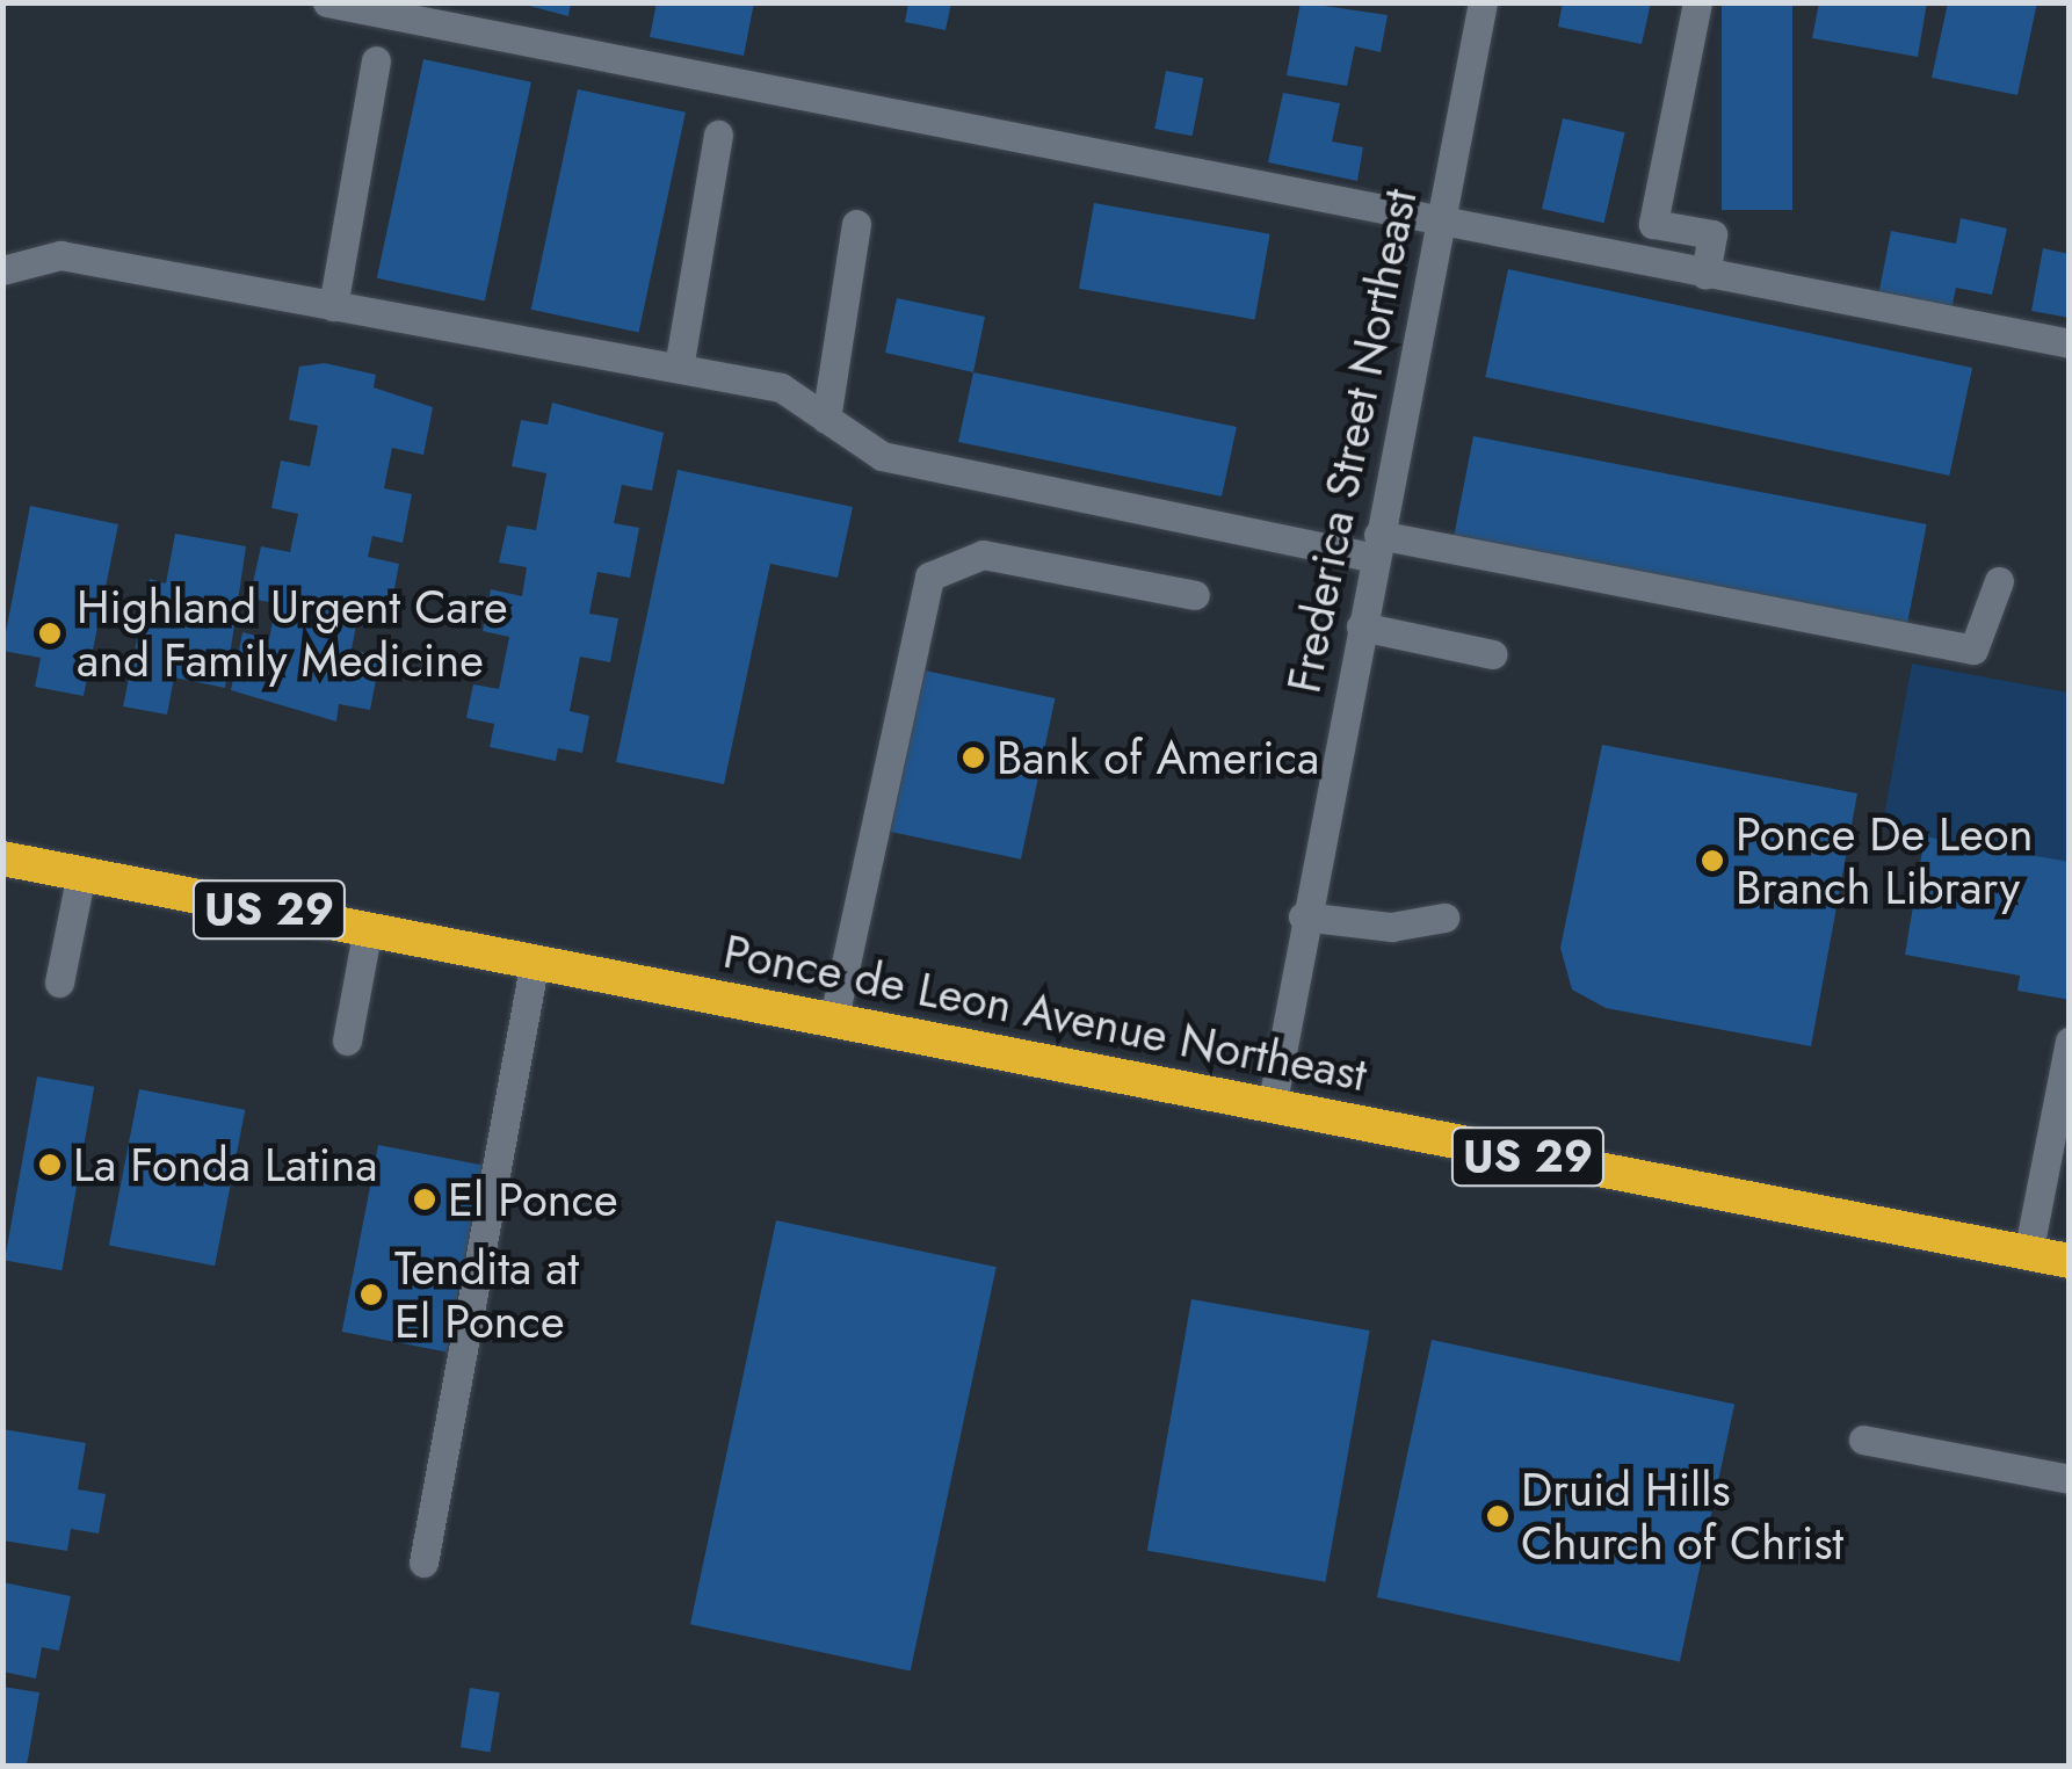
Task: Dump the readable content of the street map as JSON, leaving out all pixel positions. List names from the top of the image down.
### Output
{
  "streets": {
    "highway": ["US 29", "Ponce de Leon Avenue Northeast"],
    "street": ["Frederica Street Northeast"]
  },
  "crossings": [
    ["Frederica Street Northeast", "Ponce de Leon Avenue Northeast"]
  ],
  "places": [
    "Highland Urgent Care and Family Medicine",
    "Bank of America",
    "Ponce De Leon Branch Library",
    "La Fonda Latina",
    "El Ponce",
    "Tendita at El Ponce",
    "Druid Hills Church of Christ"
  ]
}
